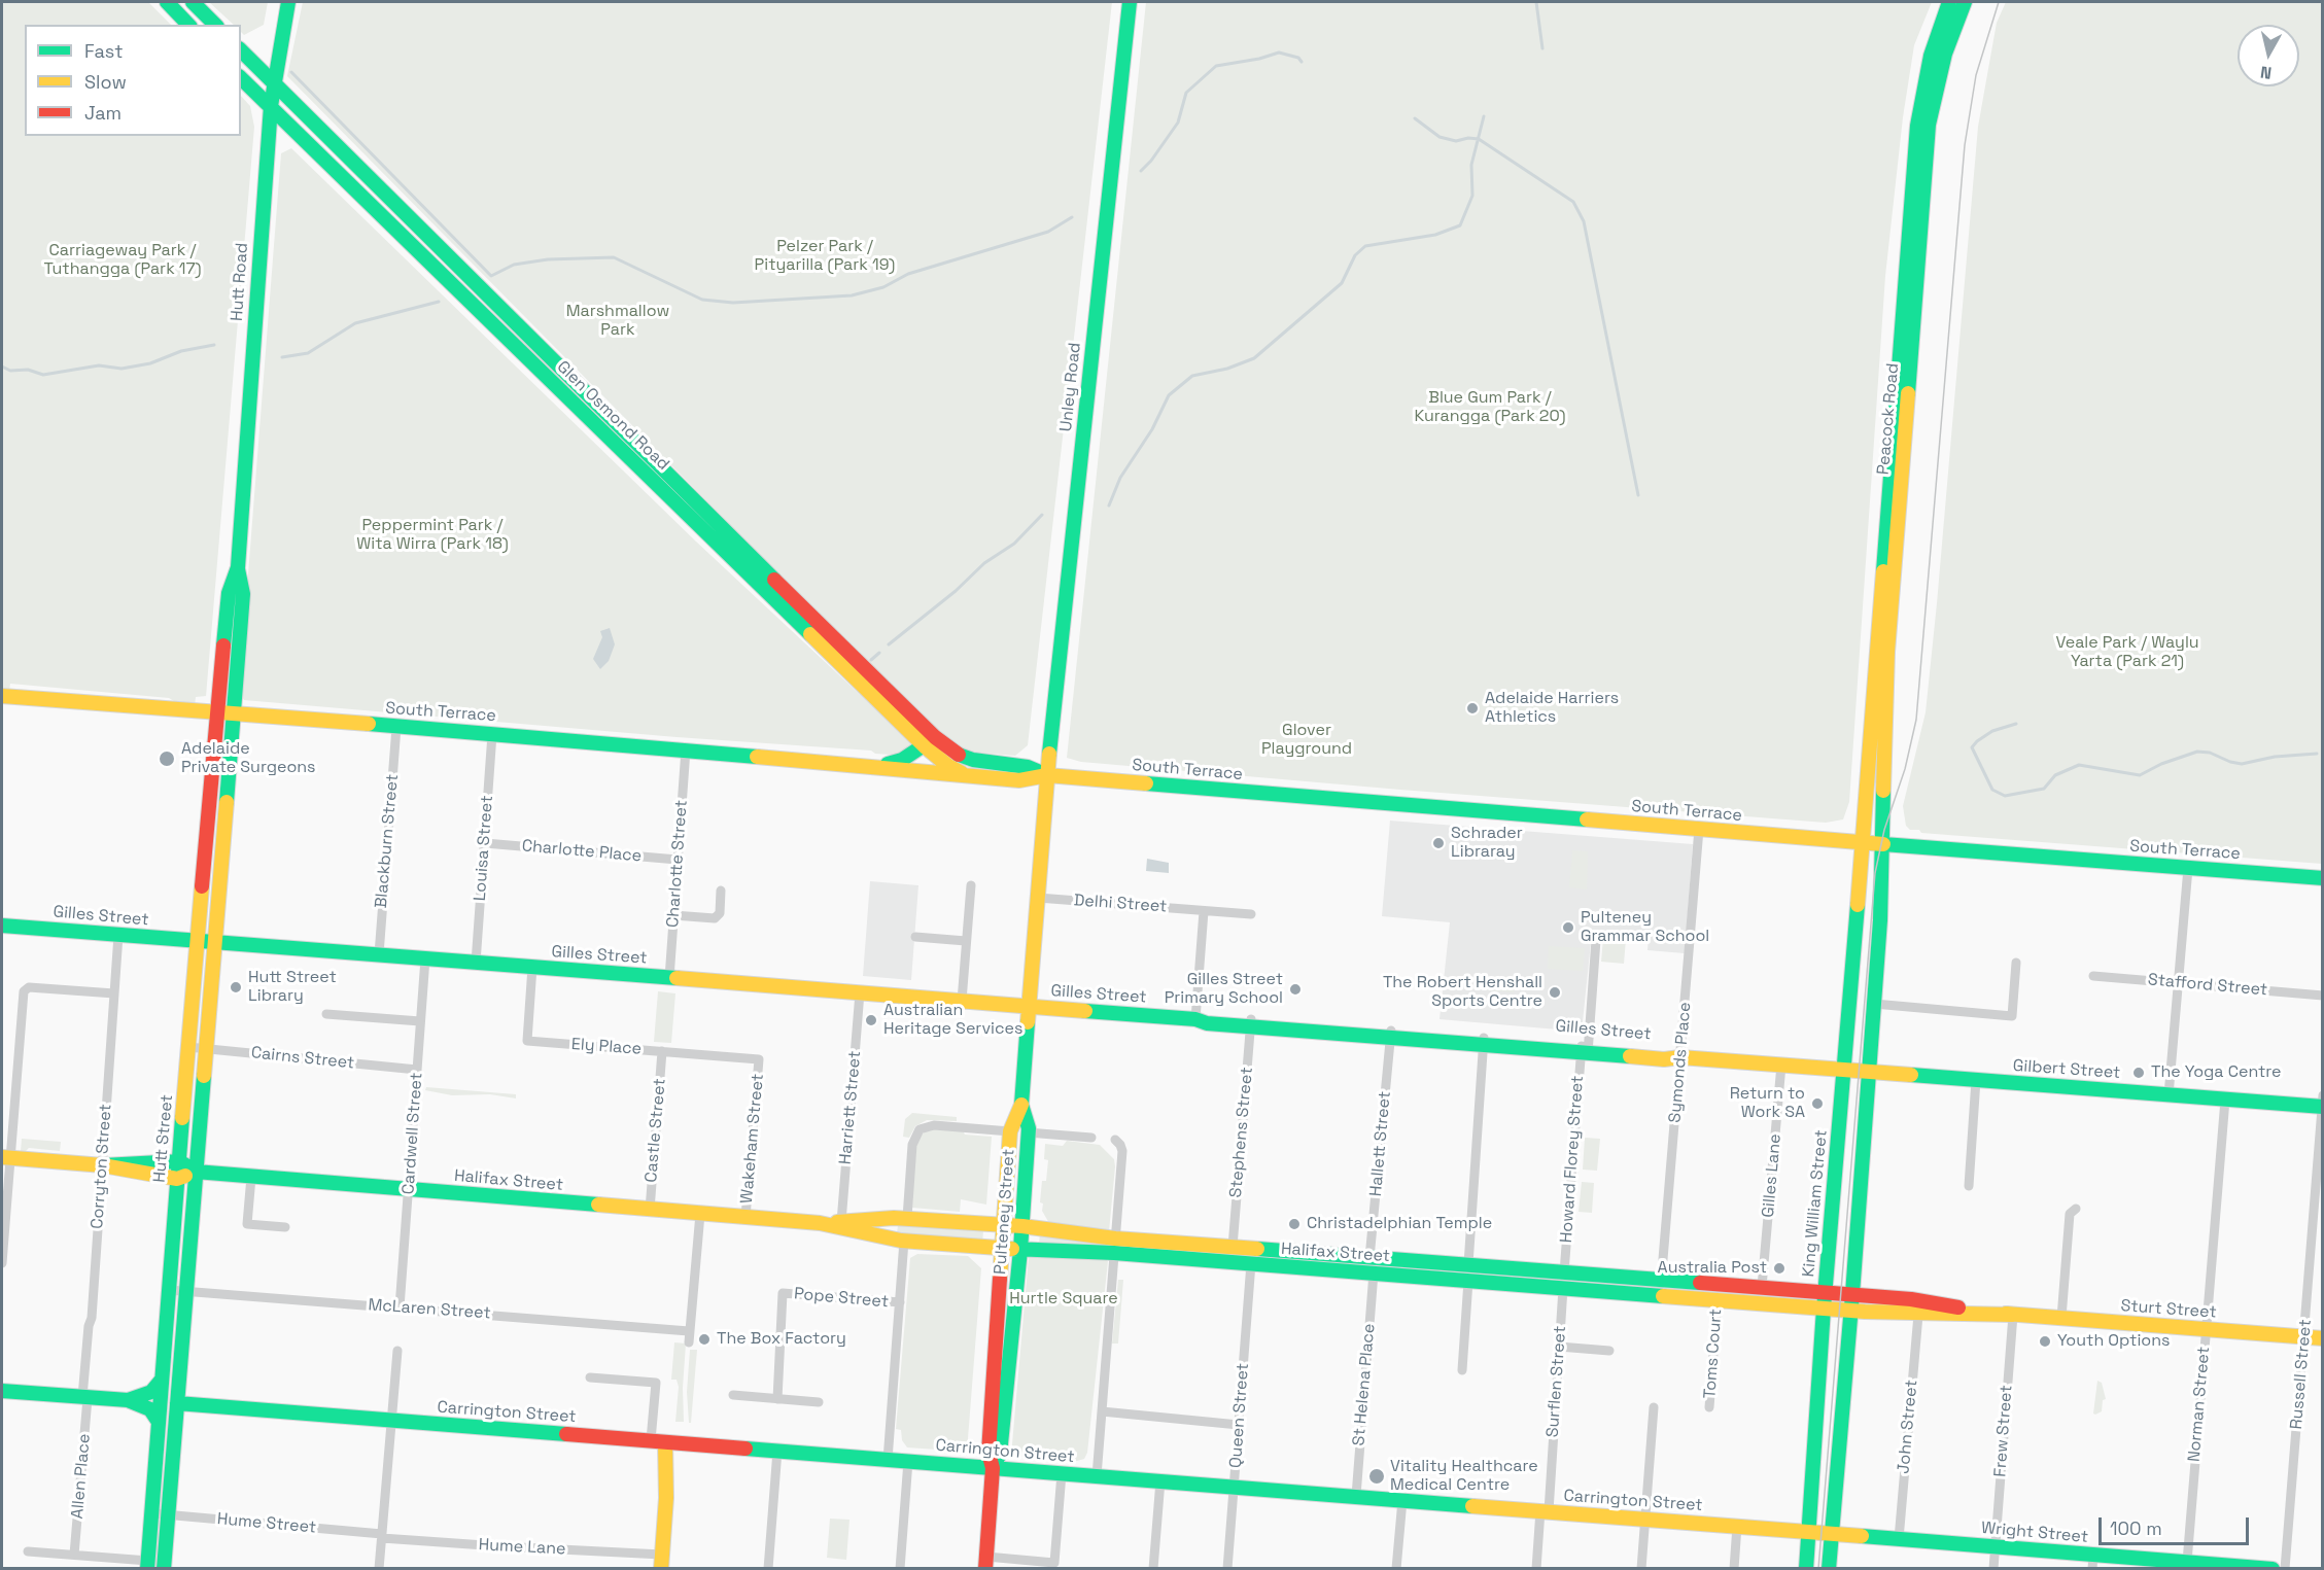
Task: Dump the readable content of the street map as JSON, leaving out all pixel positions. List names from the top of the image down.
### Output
{
  "streets": {
    "main road": [
      "Hutt Road",
      "Unley Road",
      "Glen Osmond Road",
      "Peacock Road",
      "South Terrace",
      "Gilles Street",
      "Gilbert Street",
      "Hutt Street",
      "Halifax Street",
      "King William Street",
      "Pulteney Street",
      "Sturt Street",
      "Carrington Street",
      "Wright Street"
    ],
    "street": [
      "Blackburn Street",
      "Louisa Street",
      "Charlotte Place",
      "Charlotte Street",
      "Delhi Street",
      "Stafford Street",
      "Ely Place",
      "Cairns Street",
      "Symonds Place",
      "Harriett Street",
      "Castle Street",
      "Stephens Street",
      "Cardwell Street",
      "Wakeham Street",
      "Hallett Street",
      "Howard Florey Street",
      "Corryton Street",
      "Gilles Lane",
      "Pope Street",
      "McLaren Street",
      "Toms Court",
      "Russell Street",
      "Surflen Street",
      "St Helena Place",
      "Norman Street",
      "Queen Street",
      "John Street",
      "Frew Street",
      "Allen Place",
      "Hume Street",
      "Hume Lane"
    ]
  },
  "crossings": [
    ["Hutt Road", "Glen Osmond Road"],
    ["Hutt Road", "South Terrace"],
    ["Hutt Road", "Hutt Street"],
    ["Unley Road", "South Terrace"],
    ["Unley Road", "Pulteney Street"],
    ["Glen Osmond Road", "South Terrace"],
    ["Peacock Road", "South Terrace"],
    ["Peacock Road", "King William Street"],
    ["South Terrace", "Blackburn Street"],
    ["South Terrace", "Louisa Street"],
    ["South Terrace", "Charlotte Street"],
    ["South Terrace", "Symonds Place"],
    ["South Terrace", "Hutt Street"],
    ["South Terrace", "King William Street"],
    ["South Terrace", "Pulteney Street"],
    ["Blackburn Street", "Gilles Street"],
    ["Louisa Street", "Charlotte Place"],
    ["Louisa Street", "Gilles Street"],
    ["Charlotte Place", "Charlotte Street"],
    ["Charlotte Street", "Gilles Street"],
    ["Delhi Street", "Pulteney Street"],
    ["Gilles Street", "Ely Place"],
    ["Gilles Street", "Symonds Place"],
    ["Gilles Street", "Gilbert Street"],
    ["Gilles Street", "Harriett Street"],
    ["Gilles Street", "Stephens Street"],
    ["Gilles Street", "Cardwell Street"],
    ["Gilles Street", "Hutt Street"],
    ["Gilles Street", "Hallett Street"],
    ["Gilles Street", "Howard Florey Street"],
    ["Gilles Street", "Corryton Street"],
    ["Gilles Street", "Gilles Lane"],
    ["Gilles Street", "King William Street"],
    ["Gilles Street", "Pulteney Street"],
    ["Ely Place", "Castle Street"],
    ["Ely Place", "Wakeham Street"],
    ["Cairns Street", "Cardwell Street"],
    ["Cairns Street", "Hutt Street"],
    ["Symonds Place", "Halifax Street"],
    ["Gilbert Street", "King William Street"],
    ["Gilbert Street", "Russell Street"],
    ["Gilbert Street", "Norman Street"],
    ["Harriett Street", "Halifax Street"],
    ["Castle Street", "Halifax Street"],
    ["Stephens Street", "Halifax Street"],
    ["Cardwell Street", "Halifax Street"],
    ["Cardwell Street", "McLaren Street"],
    ["Hutt Street", "Halifax Street"],
    ["Hutt Street", "McLaren Street"],
    ["Hutt Street", "Carrington Street"],
    ["Hutt Street", "Hume Street"],
    ["Wakeham Street", "Halifax Street"],
    ["Hallett Street", "Halifax Street"],
    ["Howard Florey Street", "Halifax Street"],
    ["Corryton Street", "Allen Place"],
    ["Gilles Lane", "Halifax Street"],
    ["Halifax Street", "King William Street"],
    ["Halifax Street", "Pulteney Street"],
    ["Halifax Street", "Sturt Street"],
    ["Halifax Street", "Toms Court"],
    ["Halifax Street", "Surflen Street"],
    ["Halifax Street", "St Helena Place"],
    ["Halifax Street", "Queen Street"],
    ["King William Street", "Sturt Street"],
    ["King William Street", "Carrington Street"],
    ["Pulteney Street", "Carrington Street"],
    ["Sturt Street", "Russell Street"],
    ["Sturt Street", "Norman Street"],
    ["Sturt Street", "John Street"],
    ["Sturt Street", "Frew Street"],
    ["Surflen Street", "Carrington Street"],
    ["St Helena Place", "Carrington Street"],
    ["Norman Street", "Wright Street"],
    ["Carrington Street", "Queen Street"],
    ["Carrington Street", "Wright Street"],
    ["John Street", "Wright Street"],
    ["Frew Street", "Wright Street"],
    ["Hume Street", "Hume Lane"]
  ],
  "parks": [
    "Pelzer Park / Pityarilla (Park 19)",
    "Carriageway Park / Tuthangga (Park 17)",
    "Marshmallow Park",
    "Blue Gum Park / Kurangga (Park 20)",
    "Peppermint Park / Wita Wirra (Park 18)",
    "Veale Park / Waylu Yarta (Park 21)",
    "Glover Playground",
    "Hurtle Square"
  ],
  "places": [
    "Adelaide Harriers Athletics",
    "Adelaide Private Surgeons",
    "Schrader Libraray",
    "Pulteney Grammar School",
    "Hutt Street Library",
    "Gilles Street Primary School",
    "The Robert Henshall Sports Centre",
    "Australian Heritage Services",
    "The Yoga Centre",
    "Return to Work SA",
    "Christadelphian Temple",
    "Australia Post",
    "The Box Factory",
    "Youth Options",
    "Vitality Healthcare Medical Centre"
  ],
  "legend": ["Fast", "Slow", "Jam"],
  "scale_bar": "100 m",
  "north": "bottom"
}
